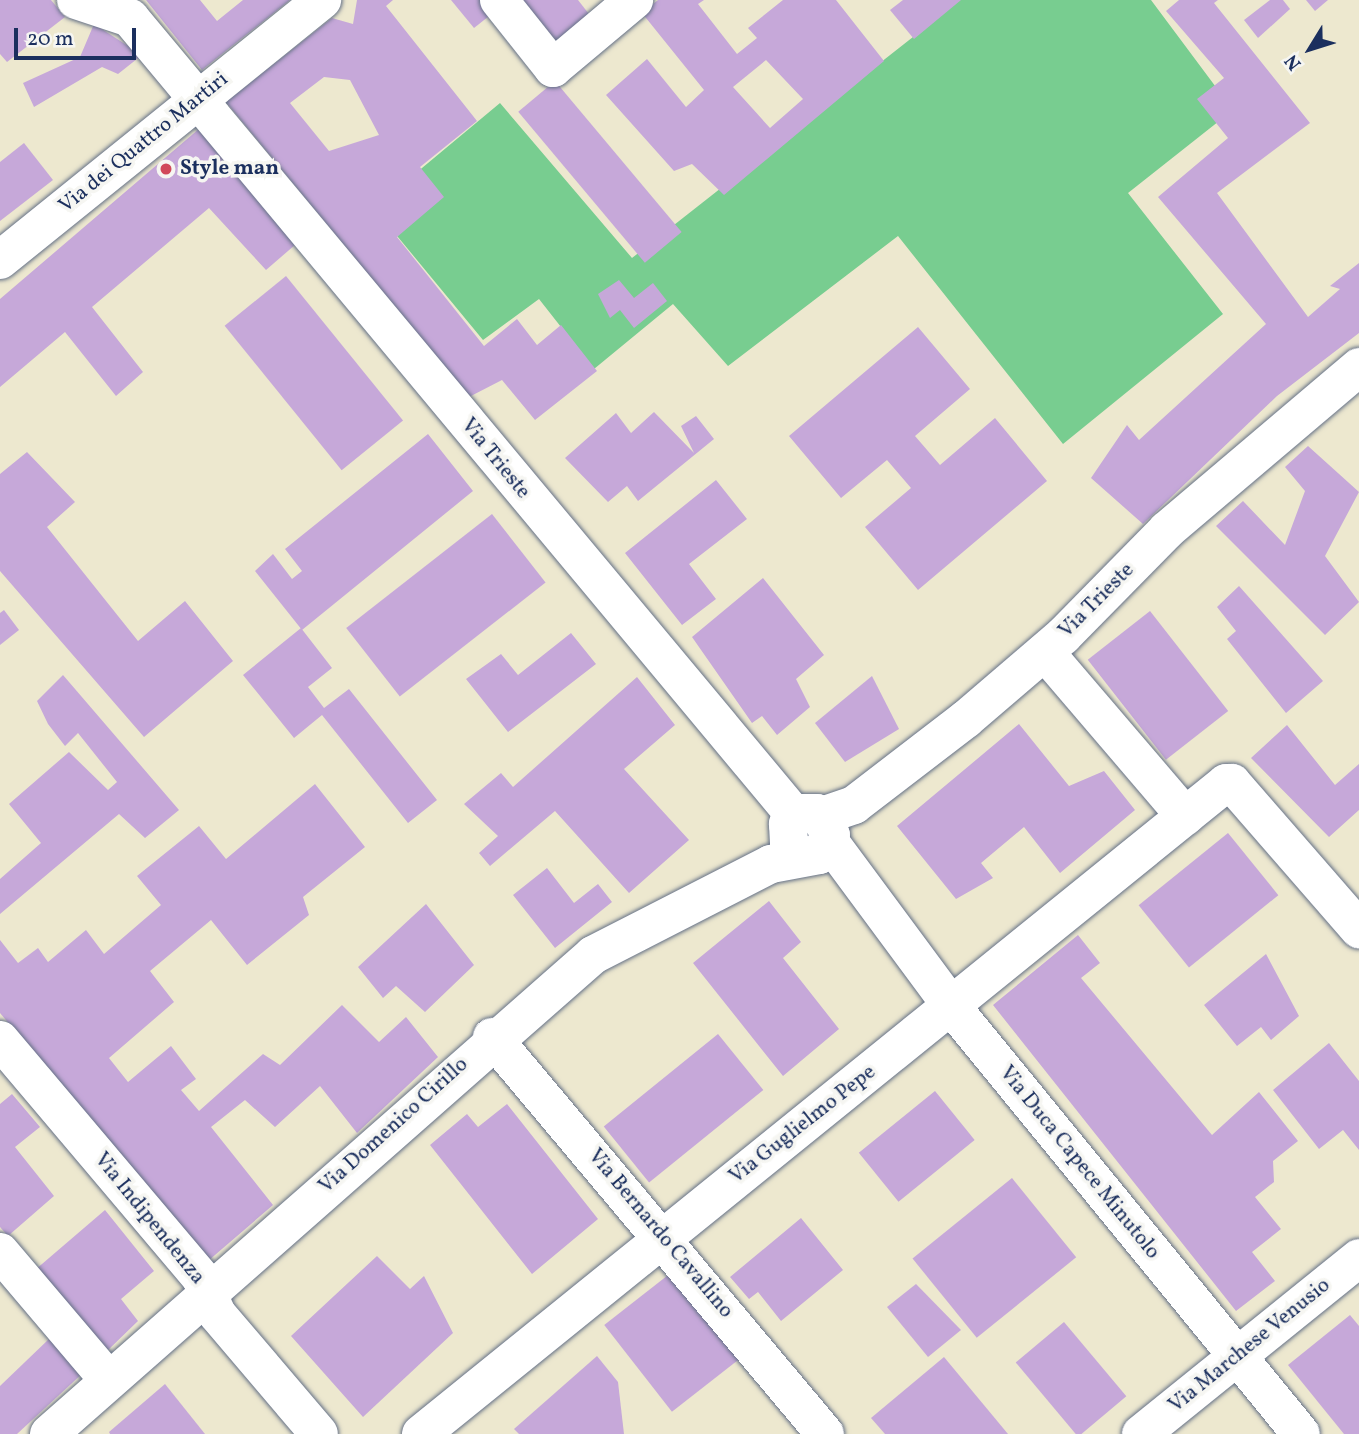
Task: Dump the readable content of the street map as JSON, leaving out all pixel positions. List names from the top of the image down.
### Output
{
  "streets": {
    "street": [
      "Via dei Quattro Martiri",
      "Via Trieste",
      "Via Guglielmo Pepe",
      "Via Domenico Cirillo",
      "Via Duca Capece Minutolo",
      "Via Indipendenza",
      "Via Bernardo Cavallino",
      "Via Marchese Venusio"
    ]
  },
  "crossings": [
    ["Via dei Quattro Martiri", "Via Trieste"],
    ["Via Trieste", "Via Domenico Cirillo"],
    ["Via Trieste", "Via Duca Capece Minutolo"],
    ["Via Guglielmo Pepe", "Via Duca Capece Minutolo"],
    ["Via Guglielmo Pepe", "Via Bernardo Cavallino"],
    ["Via Domenico Cirillo", "Via Duca Capece Minutolo"],
    ["Via Domenico Cirillo", "Via Indipendenza"],
    ["Via Domenico Cirillo", "Via Bernardo Cavallino"],
    ["Via Duca Capece Minutolo", "Via Marchese Venusio"]
  ],
  "places": ["Style man"],
  "scale_bar": "20 m",
  "north": "bottom left"
}
